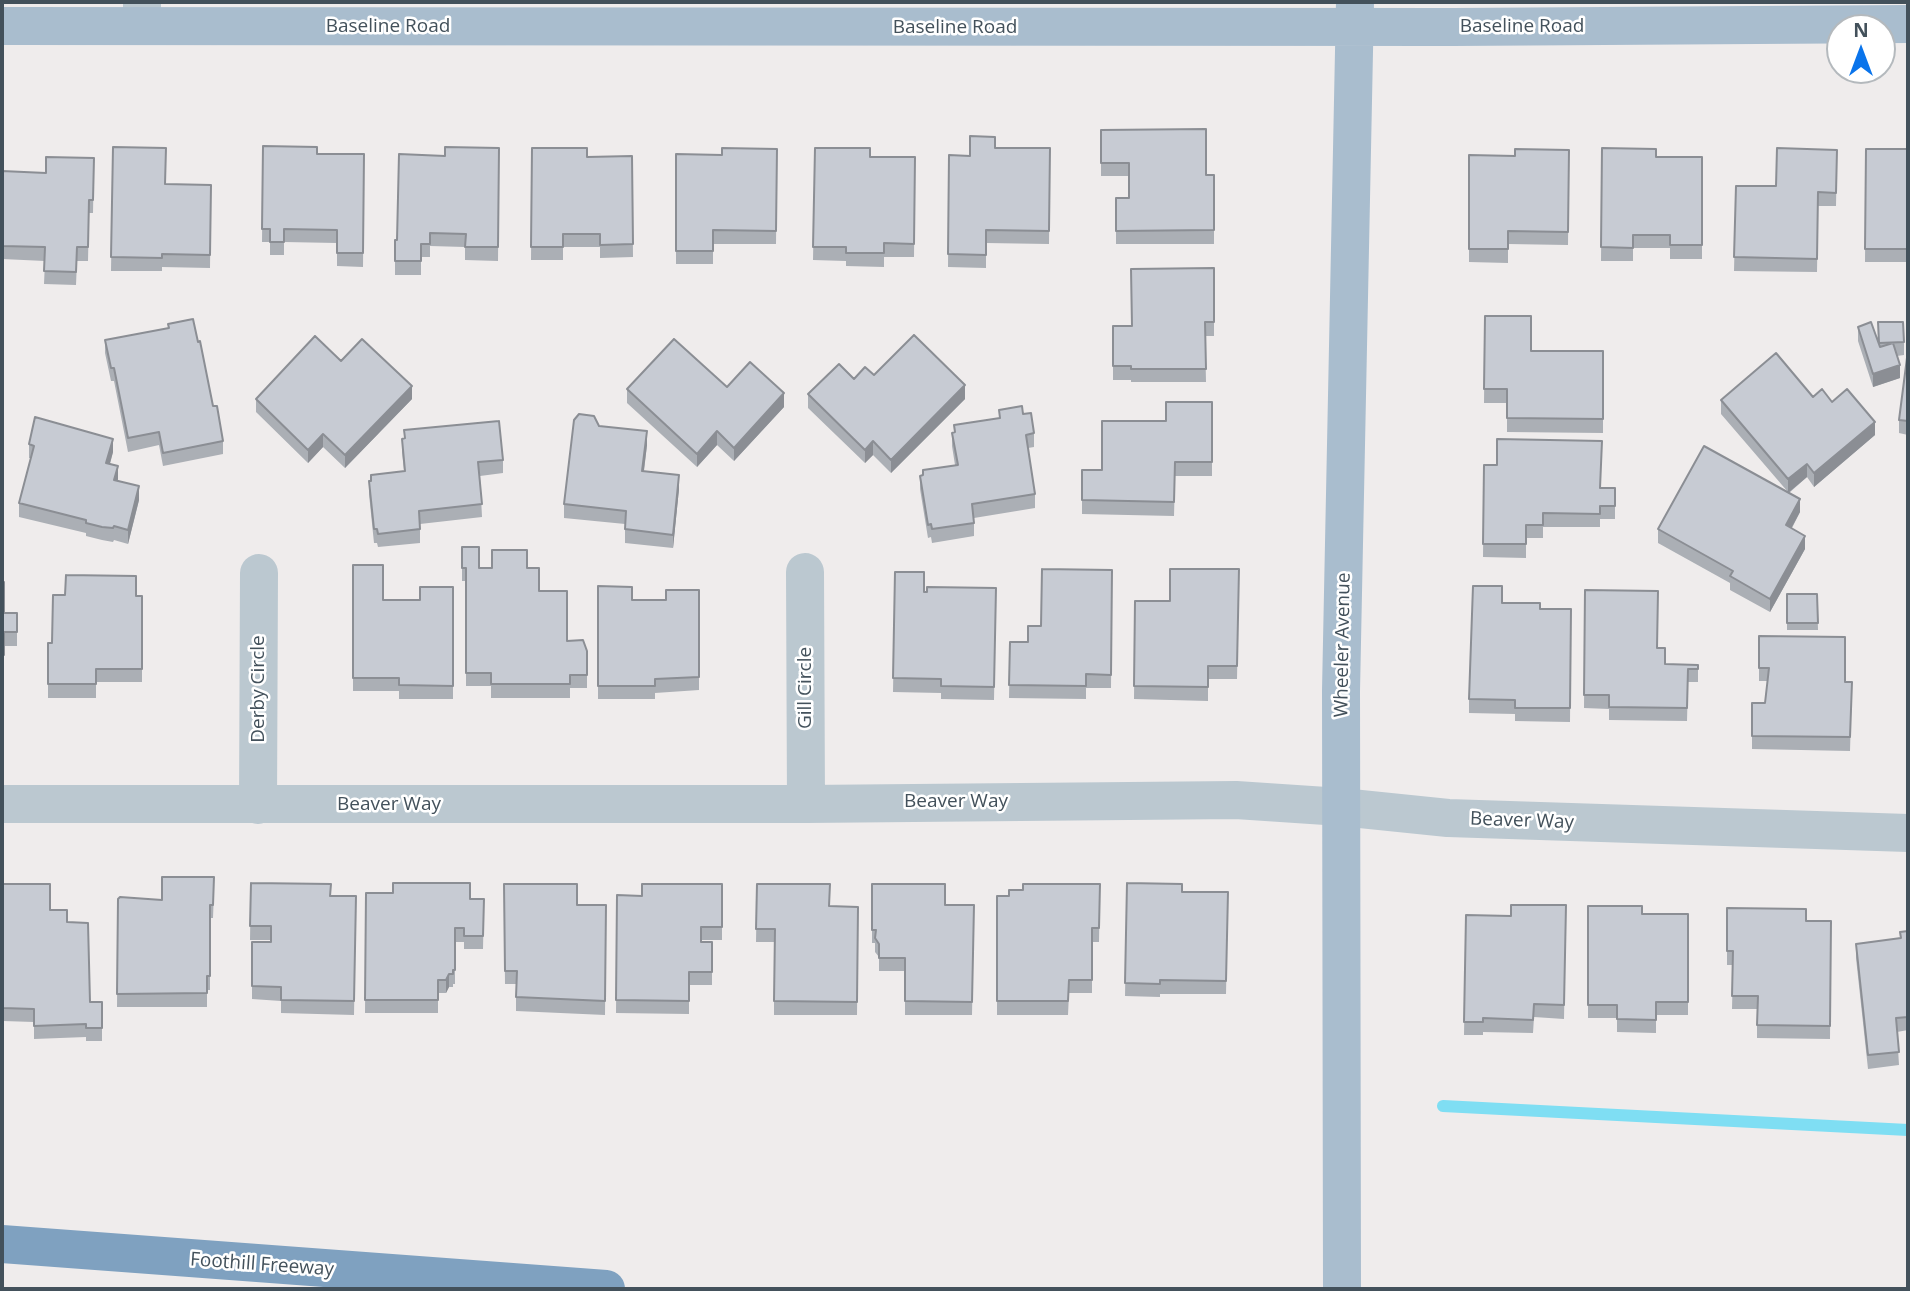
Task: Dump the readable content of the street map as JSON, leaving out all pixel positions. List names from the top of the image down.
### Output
{
  "streets": {
    "highway": ["Foothill Freeway"],
    "main road": ["Baseline Road", "Wheeler Avenue"],
    "street": ["Gill Circle", "Derby Circle", "Beaver Way"]
  },
  "crossings": [
    ["Baseline Road", "Wheeler Avenue"],
    ["Wheeler Avenue", "Beaver Way"],
    ["Gill Circle", "Beaver Way"],
    ["Derby Circle", "Beaver Way"]
  ],
  "north": "top"
}
